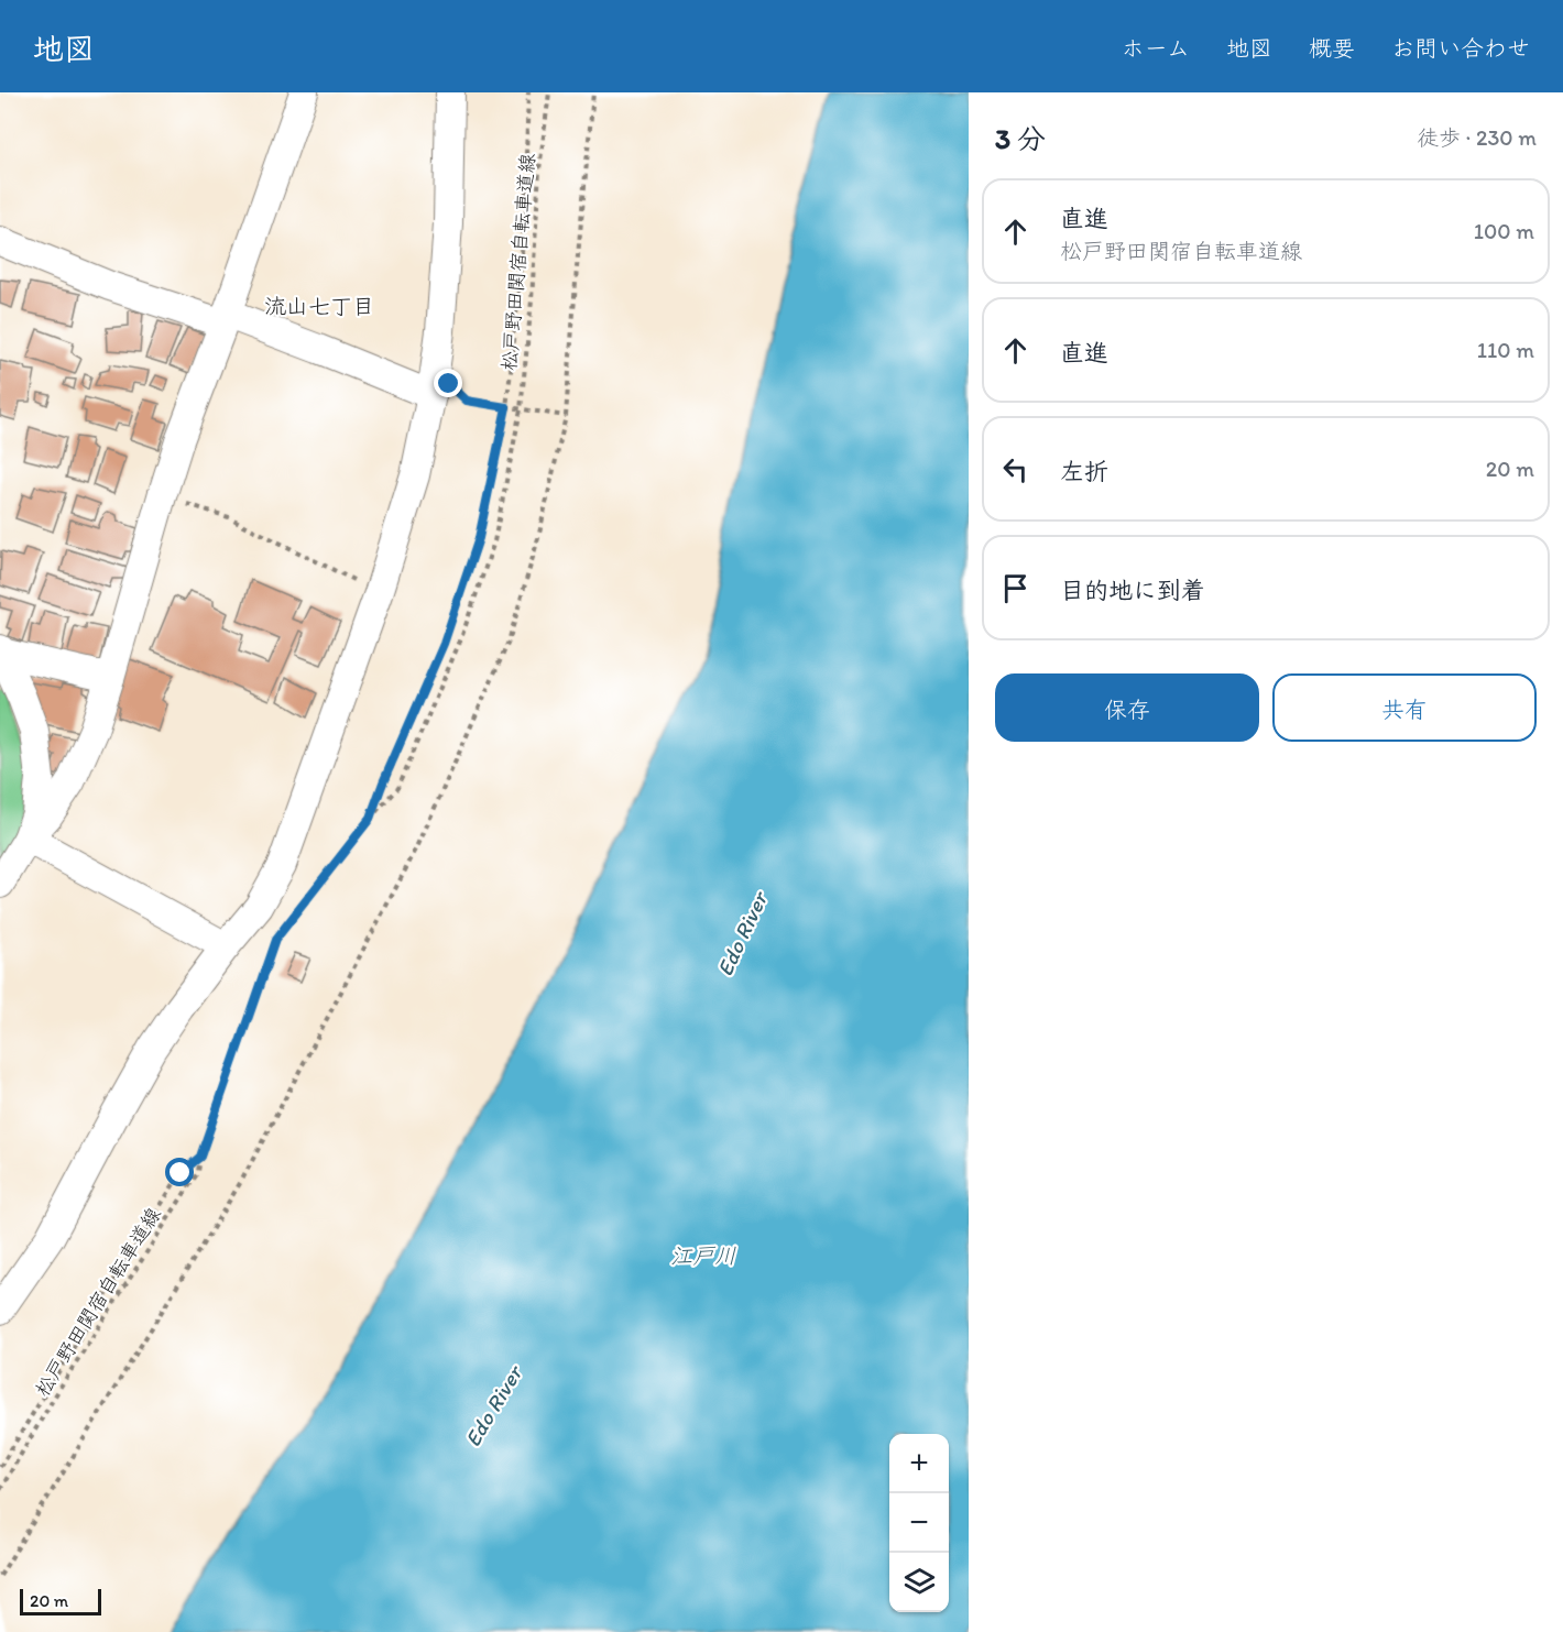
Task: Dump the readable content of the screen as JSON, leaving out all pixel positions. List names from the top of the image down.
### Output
{
  "streets": {
    "path": ["松戸野田関宿自転車道線"]
  },
  "districts": ["流山七丁目"],
  "water": ["Edo River", "江戸川"],
  "scale_bar": "20 m",
  "page": {
    "header": "地図",
    "nav": [
      "ホーム",
      "地図",
      "概要",
      "お問い合わせ"
    ],
    "heading": ["3 分", "徒歩 · 230 m"],
    "list": [
      ["直進", "松戸野田関宿自転車道線", "100 m"],
      ["直進", "110 m"],
      ["左折", "20 m"],
      "目的地に到着"
    ],
    "buttons": ["保存", "共有"],
    "map_buttons": ["+", "−"],
    "scale": "20 m"
  }
}
